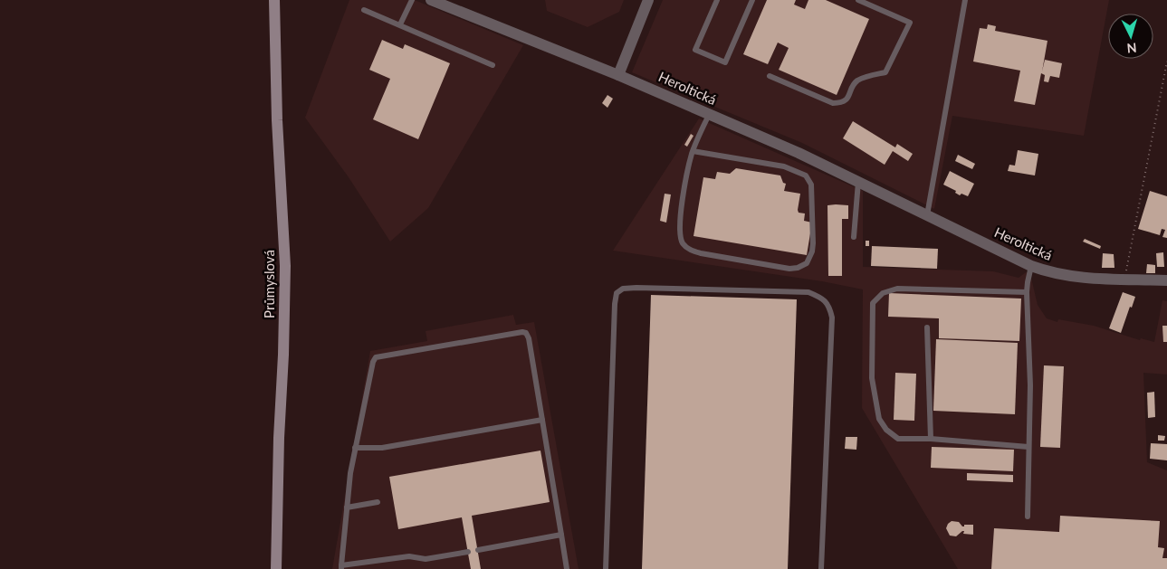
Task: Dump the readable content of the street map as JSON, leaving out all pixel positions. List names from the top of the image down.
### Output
{
  "streets": {
    "main road": ["Průmyslová"],
    "street": ["Heroltická"]
  },
  "north": "bottom"
}
